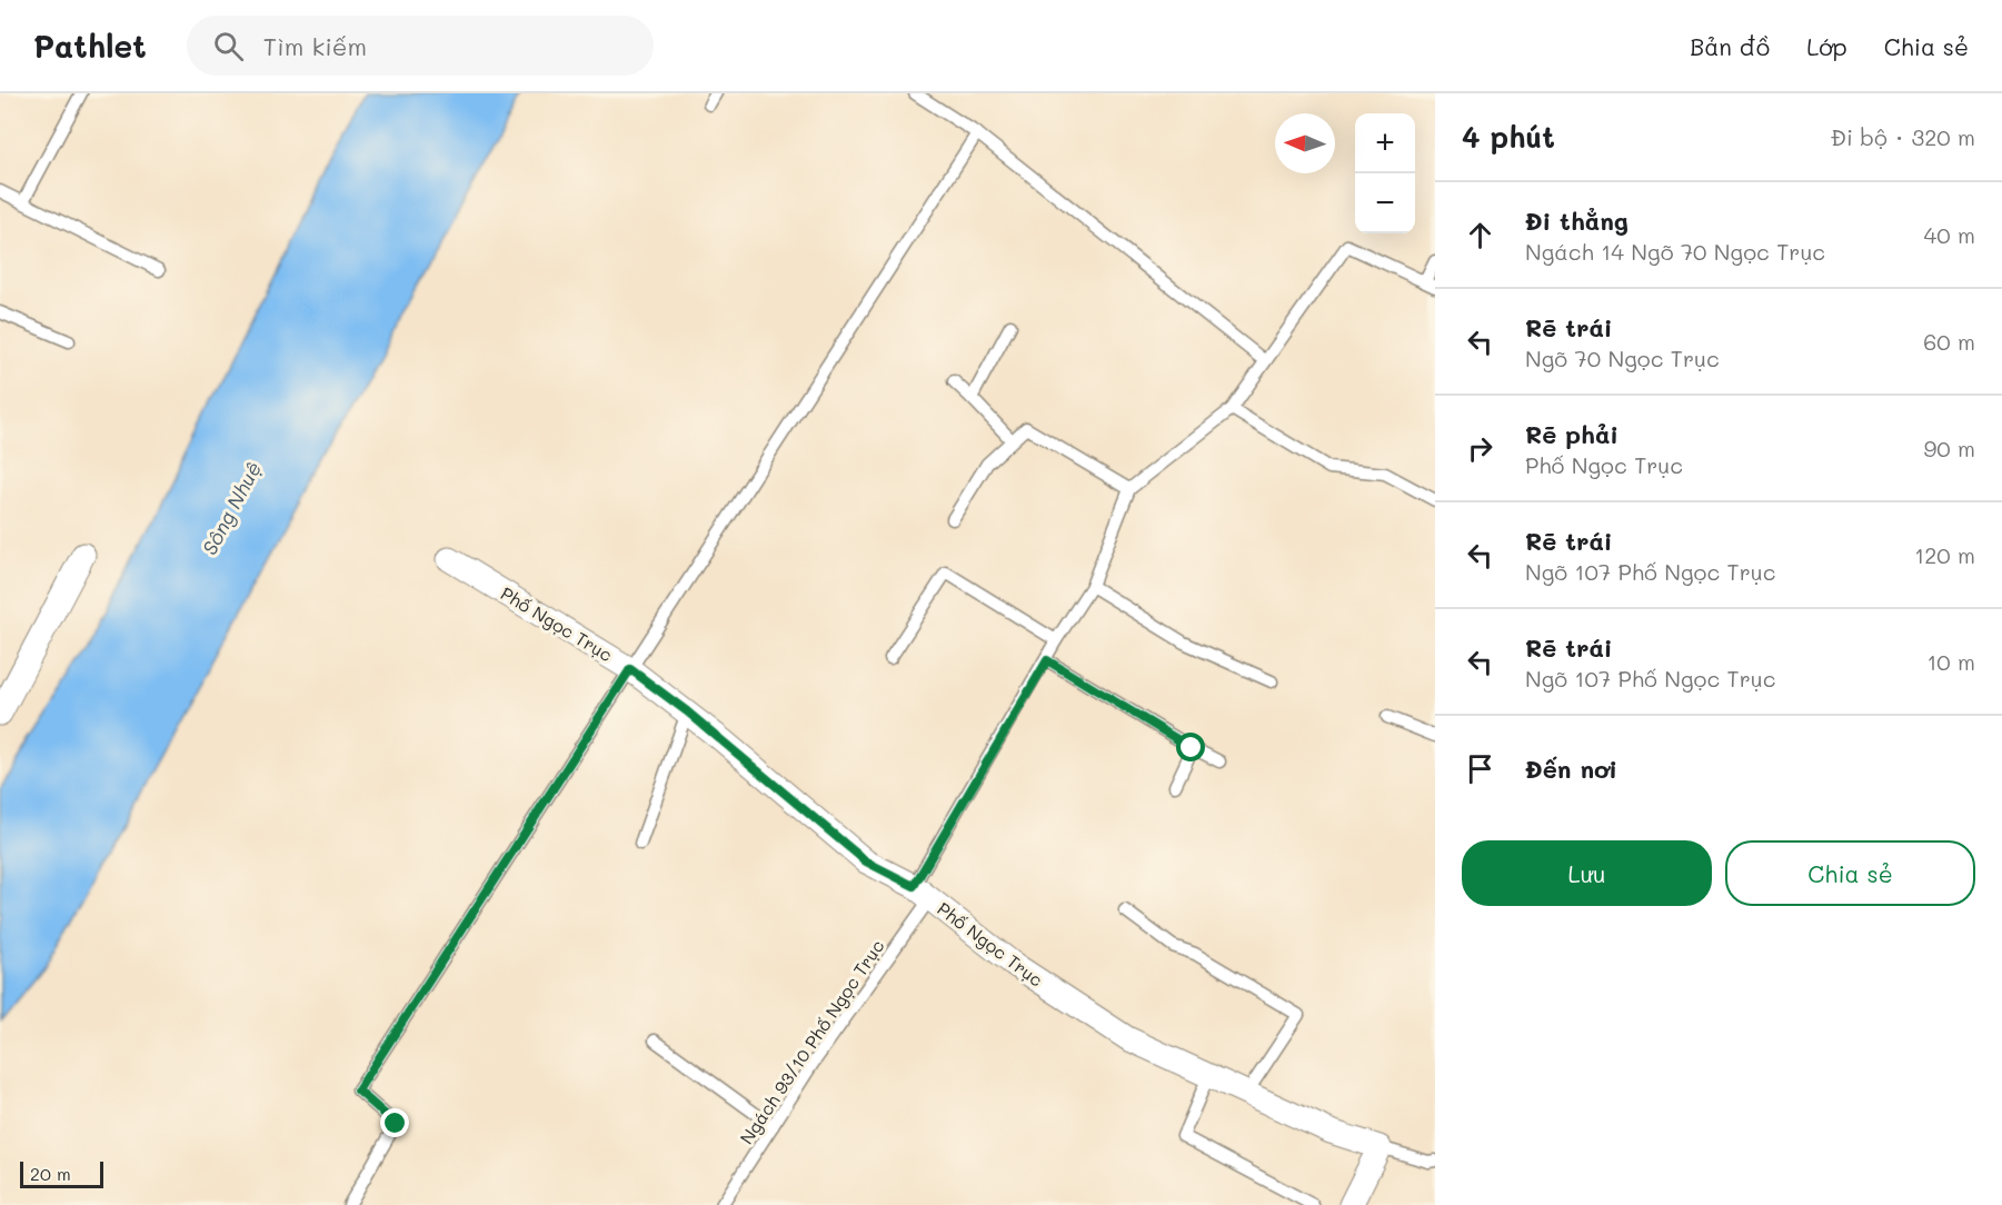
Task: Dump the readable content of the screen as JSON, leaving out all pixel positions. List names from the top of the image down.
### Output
{
  "streets": {
    "street": ["Phố Ngọc Trục"],
    "lane": ["Ngách 93/10 Phố Ngọc Trục"]
  },
  "crossings": [
    ["Phố Ngọc Trục", "Ngách 93/10 Phố Ngọc Trục"]
  ],
  "water": ["Sông Nhuệ"],
  "scale_bar": "20 m",
  "north": "left",
  "page": {
    "header": "Pathlet",
    "search": "Tìm kiếm",
    "nav": ["Bản đồ", "Lớp", "Chia sẻ"],
    "heading": ["4 phút", "Đi bộ · 320 m"],
    "map_buttons": ["+", "−"],
    "list": [
      ["Đi thẳng", "Ngách 14 Ngõ 70 Ngọc Trục", "40 m"],
      ["Rẽ trái", "Ngõ 70 Ngọc Trục", "60 m"],
      ["Rẽ phải", "Phố Ngọc Trục", "90 m"],
      ["Rẽ trái", "Ngõ 107 Phố Ngọc Trục", "120 m"],
      ["Rẽ trái", "Ngõ 107 Phố Ngọc Trục", "10 m"],
      "Đến nơi"
    ],
    "buttons": ["Lưu", "Chia sẻ"],
    "scale": "20 m"
  }
}
